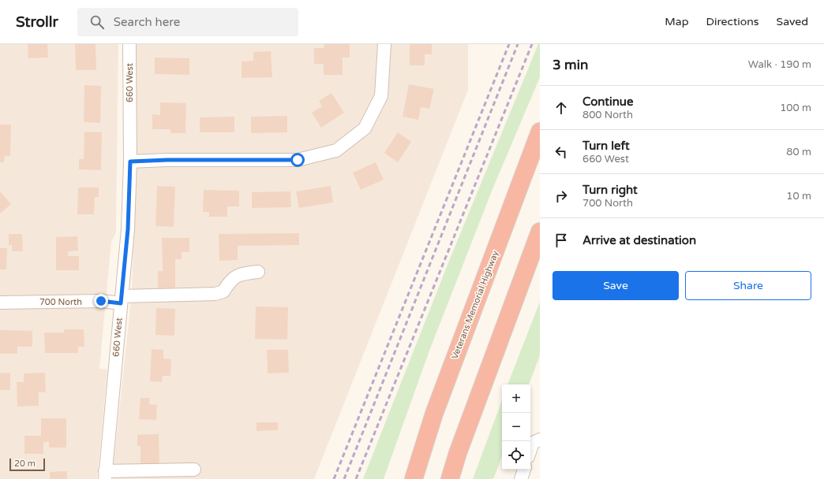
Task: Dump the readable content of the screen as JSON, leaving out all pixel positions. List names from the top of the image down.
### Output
{
  "streets": {
    "highway": ["Veterans Memorial Highway"],
    "street": ["660 West", "700 North"]
  },
  "crossings": [
    ["660 West", "700 North"]
  ],
  "scale_bar": "20 m",
  "page": {
    "header": "Strollr",
    "search": "Search here",
    "nav": ["Map", "Directions", "Saved"],
    "heading": ["3 min", "Walk · 190 m"],
    "list": [
      ["Continue", "800 North", "100 m"],
      ["Turn left", "660 West", "80 m"],
      ["Turn right", "700 North", "10 m"],
      "Arrive at destination"
    ],
    "buttons": ["Save", "Share"],
    "map_buttons": ["+", "−"],
    "scale": "20 m"
  }
}
